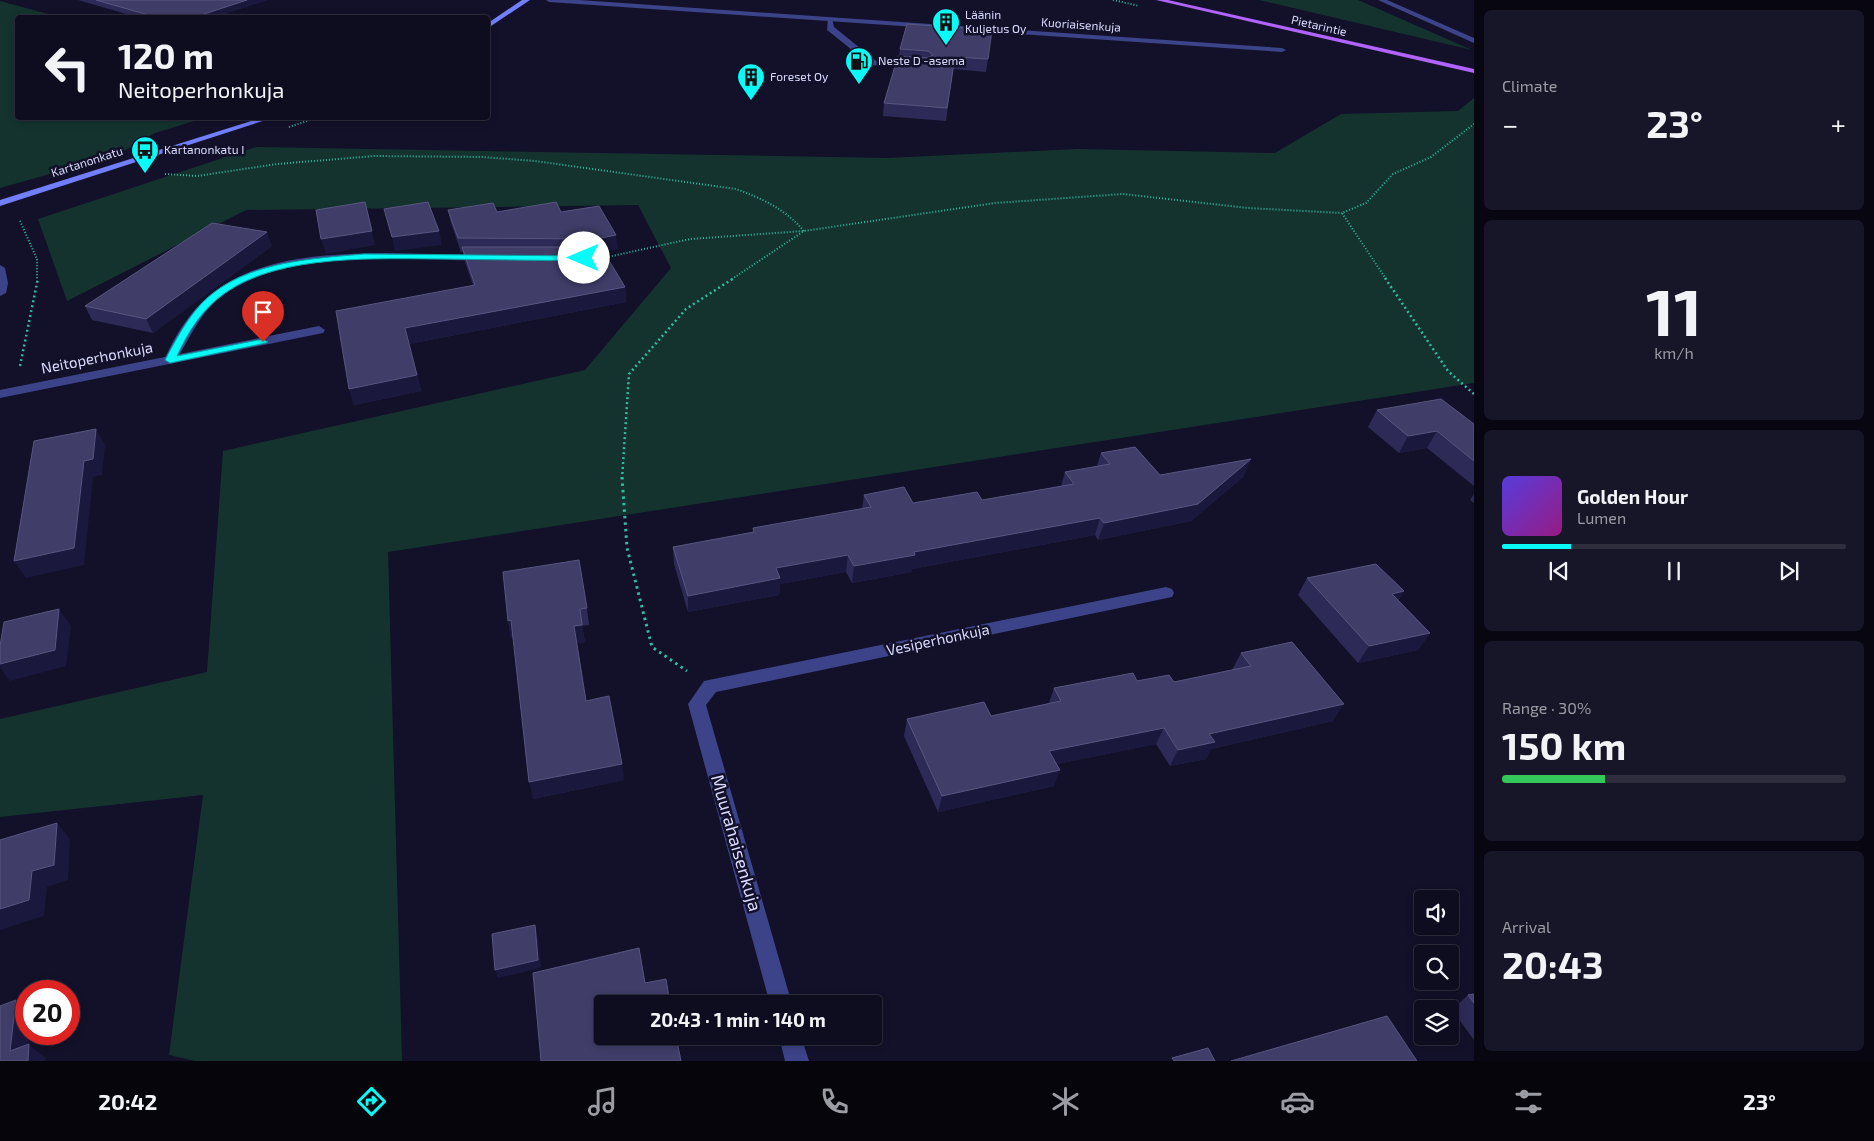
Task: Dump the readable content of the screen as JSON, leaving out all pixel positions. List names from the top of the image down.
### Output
{
  "streets": {
    "main road": ["Pietarintie", "Kartanonkatu"],
    "street": [
      "Kuoriaisenkuja",
      "Neitoperhonkuja",
      "Vesiperhonkuja",
      "Muurahaisenkuja"
    ]
  },
  "crossings": [
    ["Vesiperhonkuja", "Muurahaisenkuja"]
  ],
  "places": {
    "building": ["Läänin Kuljetus Oy", "Foreset Oy"],
    "fuel station": ["Neste D -asema"],
    "bus stop": ["Kartanonkatu I"]
  },
  "page": {
    "tile": [
      "Climate",
      ["11", "km/h"],
      ["Range · 30%", "150 km"],
      ["Arrival", "20:43"]
    ],
    "turn": ["120 m", "Neitoperhonkuja"],
    "heat": ["−", "23°", "+"],
    "song": ["Golden Hour", "Lumen"],
    "limit": "20",
    "trip": "20:43 · 1 min · 140 m",
    "tabs": ["20:42", "23°"]
  }
}
